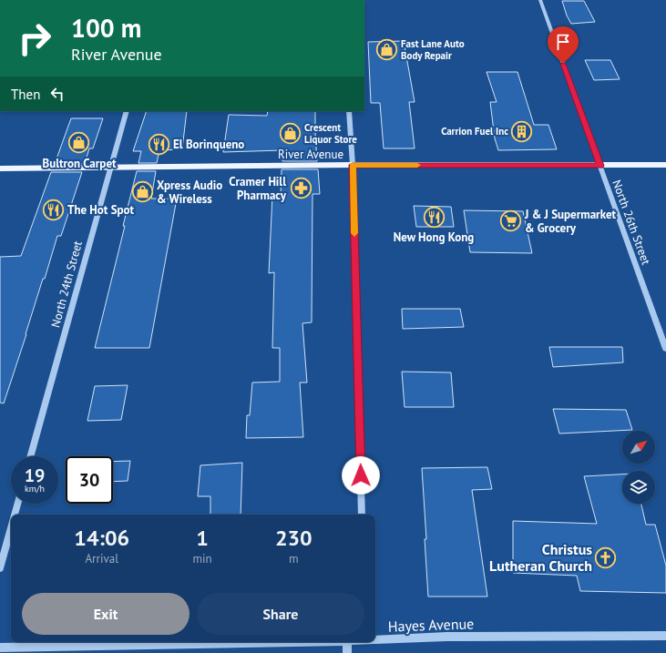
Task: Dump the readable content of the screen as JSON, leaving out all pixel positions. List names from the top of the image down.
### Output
{
  "streets": {
    "main road": ["River Avenue"],
    "street": ["North 26th Street", "North 24th Street", "Hayes Avenue"]
  },
  "crossings": [
    ["River Avenue", "North 26th Street"],
    ["River Avenue", "North 24th Street"]
  ],
  "places": {
    "shop": [
      "Fast Lane Auto Body Repair",
      "Crescent Liquor Store",
      "Bultron Carpet",
      "Xpress Audio & Wireless"
    ],
    "building": ["Carrion Fuel Inc"],
    "restaurant": ["El Borinqueno", "The Hot Spot", "New Hong Kong"],
    "pharmacy": ["Cramer Hill Pharmacy"],
    "supermarket": ["J & J Supermarket & Grocery"],
    "church": ["Christus Lutheran Church"]
  },
  "north": "top right",
  "page": {
    "turn": ["100 m", "River Avenue"],
    "then": "Then",
    "speed": "19 km/h",
    "limit": "30",
    "eta": [
      "14:06",
      "Arrival",
      "1",
      "min",
      "230",
      "m"
    ],
    "buttons": ["Exit", "Share"]
  }
}
